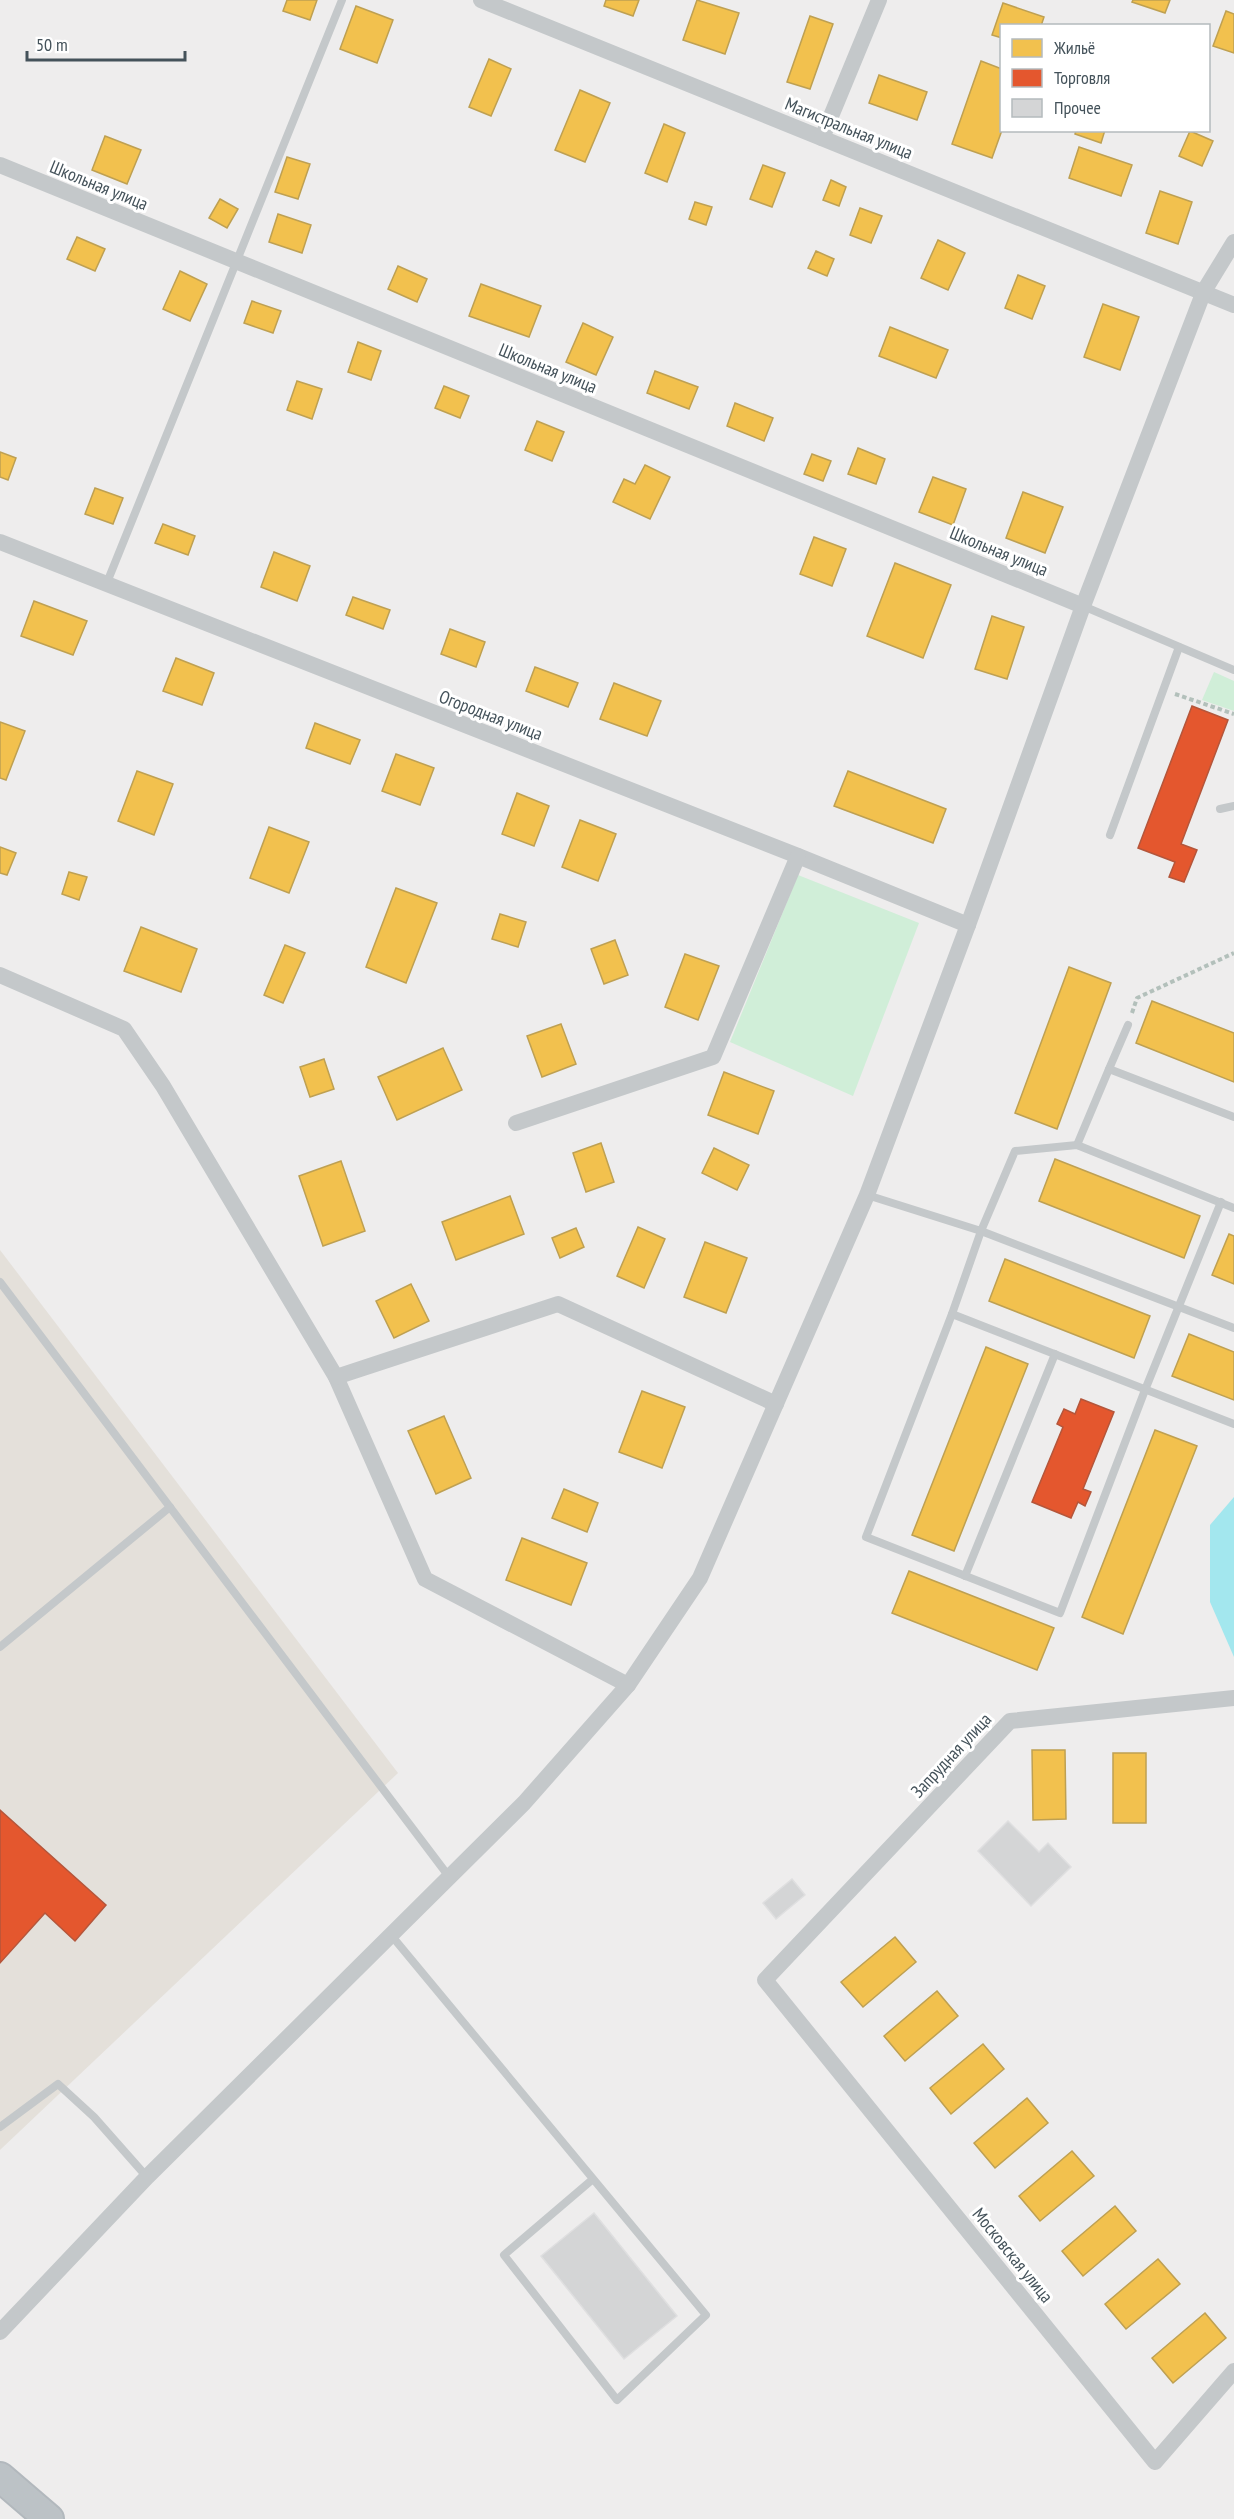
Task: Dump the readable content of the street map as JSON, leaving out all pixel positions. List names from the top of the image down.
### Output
{
  "streets": {
    "street": [
      "Магистральная улица",
      "Школьная улица",
      "Огородная улица",
      "Запрудная улица",
      "Московская улица"
    ]
  },
  "crossings": [
    ["Запрудная улица", "Московская улица"]
  ],
  "legend": ["Жильё", "Торговля", "Прочее"],
  "scale_bar": "50 m"
}
